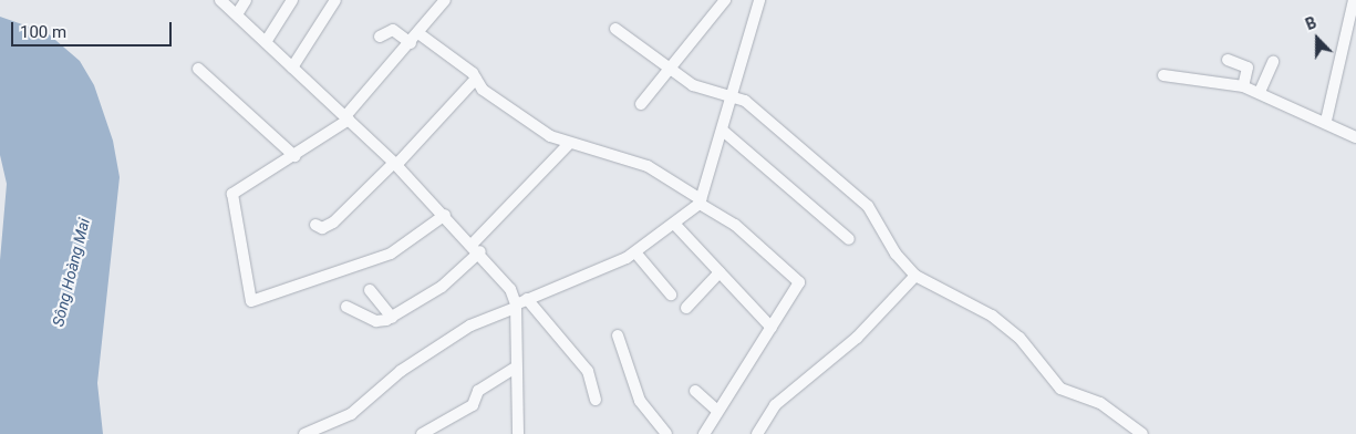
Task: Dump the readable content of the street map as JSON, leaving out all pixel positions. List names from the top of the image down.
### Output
{
  "water": ["Sông Hoàng Mai"],
  "scale_bar": "100 m",
  "north": "top"
}
